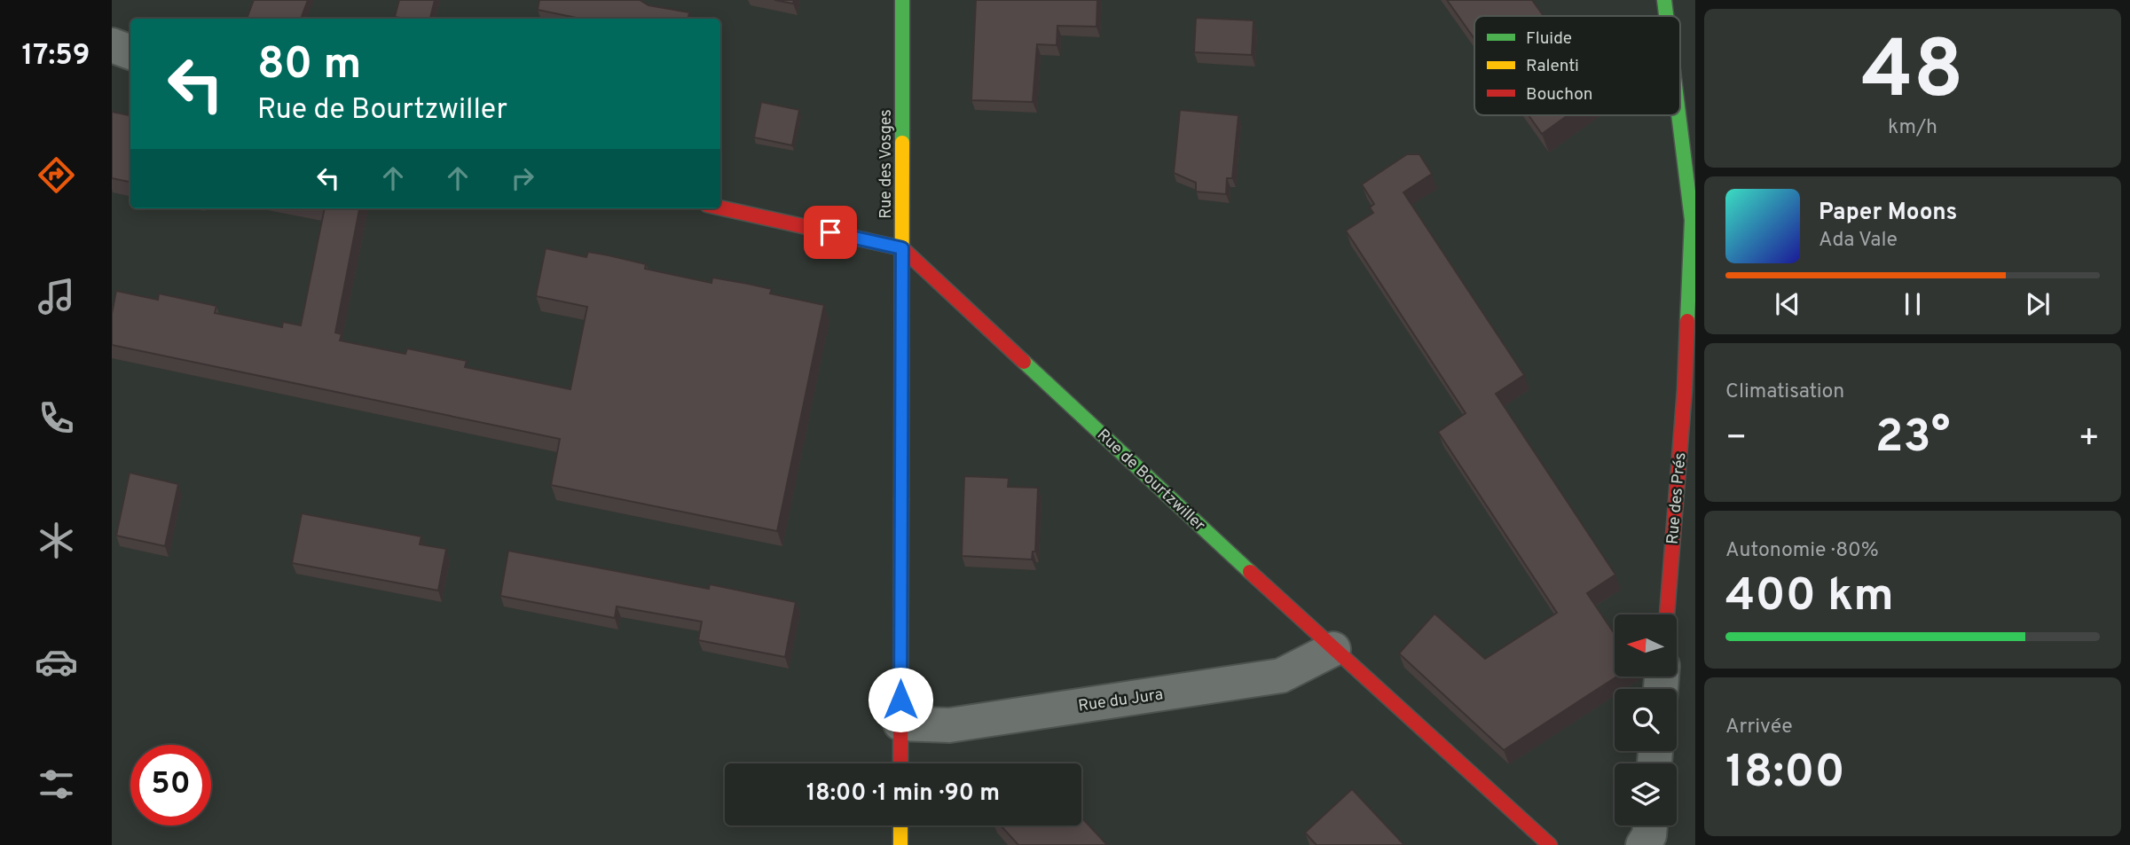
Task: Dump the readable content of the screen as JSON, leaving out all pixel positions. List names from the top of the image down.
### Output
{
  "streets": {
    "street": [
      "Rue des Vosges",
      "Rue de Bourtzwiller",
      "Rue des Prés",
      "Rue du Jura"
    ]
  },
  "crossings": [
    ["Rue des Vosges", "Rue de Bourtzwiller"],
    ["Rue des Vosges", "Rue du Jura"],
    ["Rue de Bourtzwiller", "Rue du Jura"]
  ],
  "legend": ["Fluide", "Ralenti", "Bouchon"],
  "north": "left",
  "page": {
    "tabs": "17:59",
    "tile": [
      ["48", "km/h"],
      "Climatisation",
      ["Autonomie · 80%", "400 km"],
      ["Arrivée", "18:00"]
    ],
    "turn": ["80 m", "Rue de Bourtzwiller"],
    "song": ["Paper Moons", "Ada Vale"],
    "heat": ["−", "23°", "+"],
    "limit": "50",
    "trip": "18:00 · 1 min · 90 m"
  }
}
